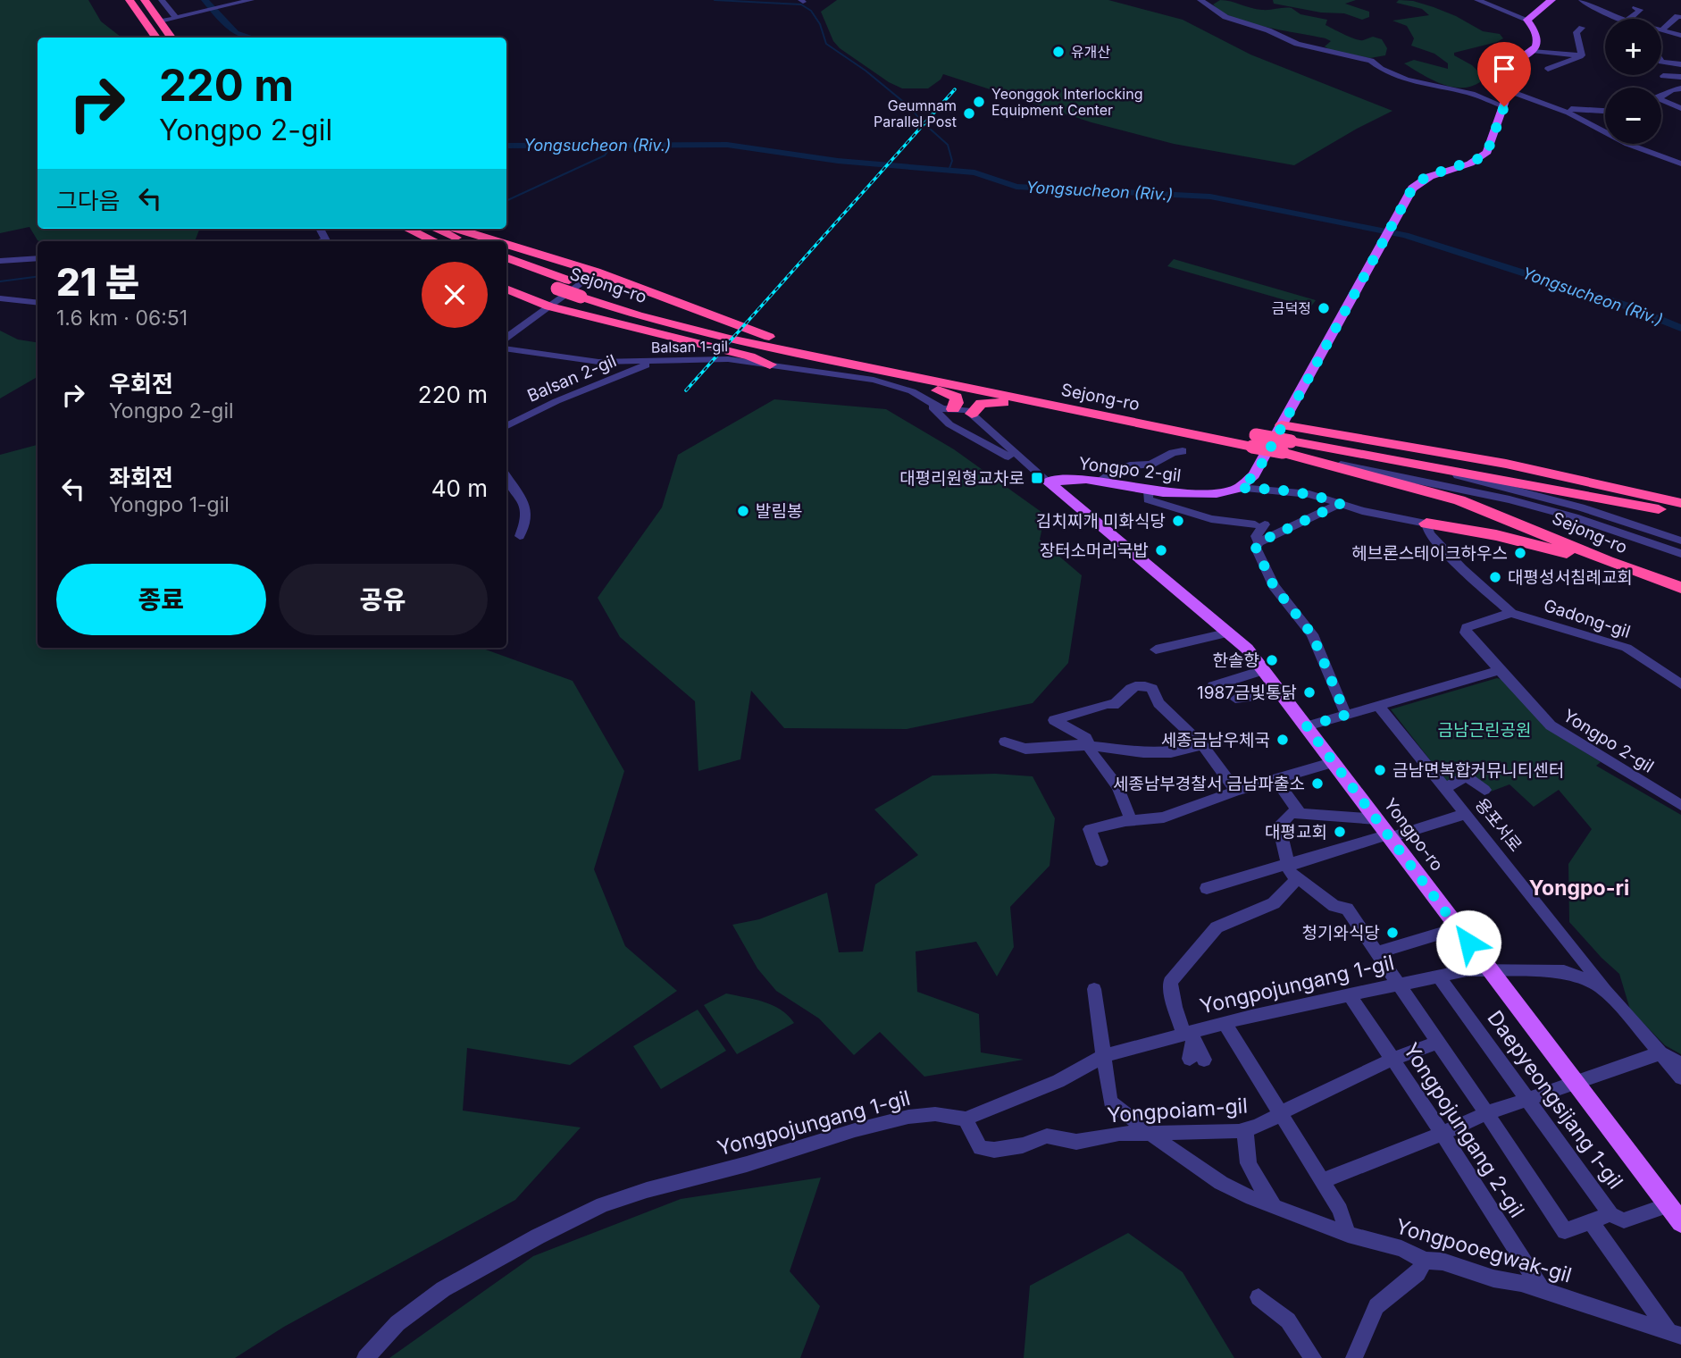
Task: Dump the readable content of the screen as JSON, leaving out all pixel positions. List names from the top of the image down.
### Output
{
  "streets": {
    "highway": ["Sejong-ro"],
    "main road": ["Yongpo 2-gil", "Yongpo-ro"],
    "street": [
      "Balsan 1-gil",
      "Balsan 2-gil",
      "Gadong-gil",
      "용포서로",
      "Yongpojungang 1-gil",
      "Daepyeongsijang 1-gil",
      "Yongpoiam-gil",
      "Yongpojungang 2-gil",
      "Yongpooegwak-gil"
    ]
  },
  "crossings": [
    ["Balsan 1-gil", "Balsan 2-gil"],
    ["Yongpo 2-gil", "Gadong-gil"],
    ["Yongpo 2-gil", "Yongpo-ro"],
    ["Yongpo-ro", "Yongpojungang 1-gil"],
    ["Yongpojungang 1-gil", "Daepyeongsijang 1-gil"],
    ["Yongpojungang 1-gil", "Yongpoiam-gil"],
    ["Yongpojungang 1-gil", "Yongpojungang 2-gil"],
    ["Yongpojungang 1-gil", "Yongpooegwak-gil"],
    ["Yongpoiam-gil", "Yongpojungang 2-gil"],
    ["Yongpoiam-gil", "Yongpooegwak-gil"],
    ["Yongpojungang 2-gil", "Yongpooegwak-gil"]
  ],
  "districts": ["Yongpo-ri"],
  "water": ["Yongsucheon (Riv.)"],
  "parks": ["금남근린공원"],
  "places": {
    "other": [
      "유개산",
      "Yeonggok Interlocking Equipment Center",
      "Geumnam Parallel Post",
      "금덕정",
      "발림봉",
      "김치찌개 미화식당",
      "장터소머리국밥",
      "헤브론스테이크하우스",
      "대평성서침례교회",
      "한솔향",
      "1987금빛통닭",
      "세종금남우체국",
      "금남면복합커뮤니티센터",
      "세종남부경찰서 금남파출소",
      "대평교회",
      "청기와식당"
    ],
    "transit": ["대평리원형교차로"]
  },
  "page": {
    "map_buttons": ["+", "−"],
    "turn": ["220 m", "Yongpo 2-gil"],
    "then": "그다음",
    "heading": ["21 분", "1.6 km · 06:51"],
    "list": [
      {
        "name": "우회전",
        "note": "Yongpo 2-gil",
        "value": "220 m"
      },
      {
        "name": "좌회전",
        "note": "Yongpo 1-gil",
        "value": "40 m"
      }
    ],
    "buttons": ["종료", "공유"]
  }
}
